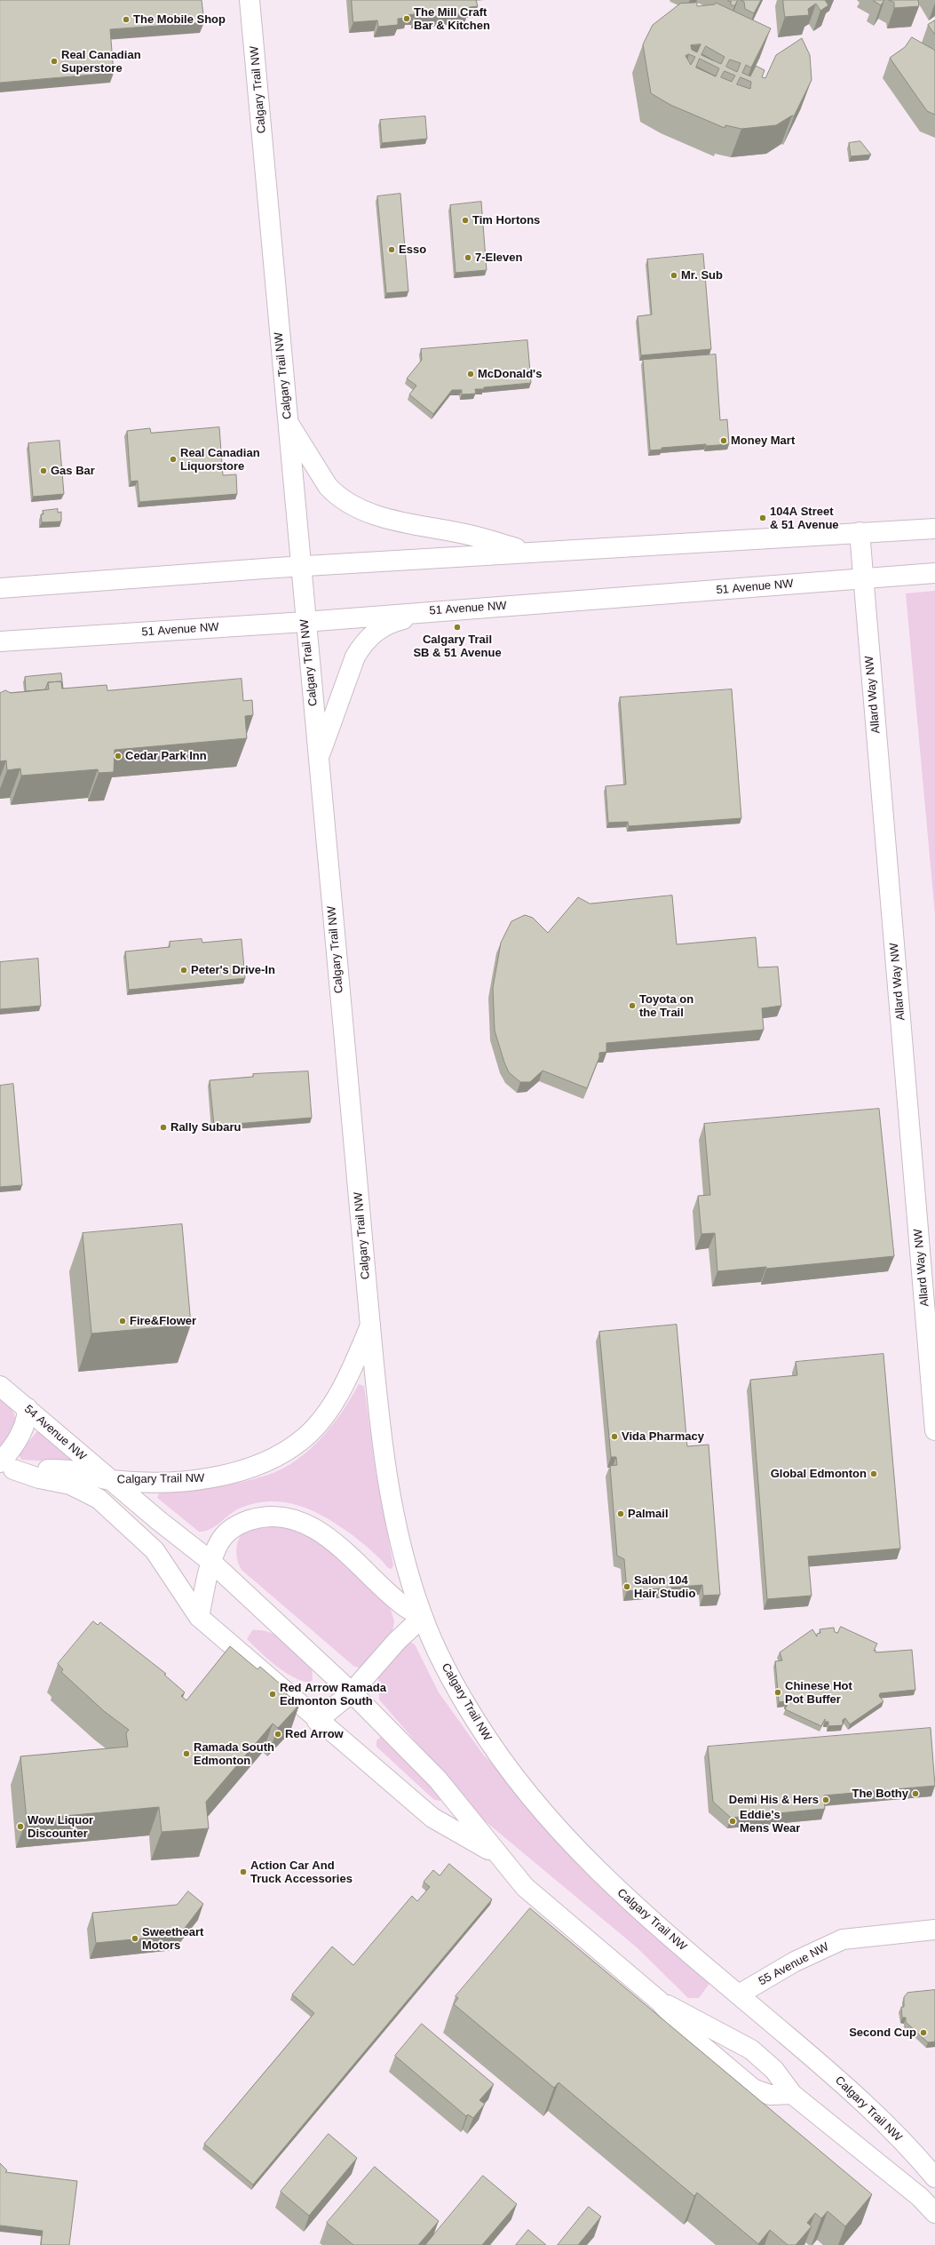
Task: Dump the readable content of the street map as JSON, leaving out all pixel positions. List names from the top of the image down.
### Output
{
  "streets": {
    "main road": [
      "Calgary Trail NW",
      "51 Avenue NW",
      "Allard Way NW",
      "54 Avenue NW",
      "55 Avenue NW"
    ]
  },
  "crossings": [
    ["Calgary Trail NW", "51 Avenue NW"],
    ["Calgary Trail NW", "54 Avenue NW"],
    ["Calgary Trail NW", "55 Avenue NW"],
    ["51 Avenue NW", "Allard Way NW"]
  ],
  "places": [
    "The Mill Craft Bar & Kitchen",
    "The Mobile Shop",
    "Real Canadian Superstore",
    "Tim Hortons",
    "Esso",
    "7-Eleven",
    "Mr. Sub",
    "McDonald's",
    "Money Mart",
    "Real Canadian Liquorstore",
    "Gas Bar",
    "104A Street & 51 Avenue",
    "Calgary Trail SB & 51 Avenue",
    "Cedar Park Inn",
    "Peter's Drive-In",
    "Toyota on the Trail",
    "Rally Subaru",
    "Fire&Flower",
    "Vida Pharmacy",
    "Global Edmonton",
    "Palmail",
    "Salon 104 Hair Studio",
    "Chinese Hot Pot Buffer",
    "Red Arrow Ramada Edmonton South",
    "Red Arrow",
    "Ramada South Edmonton",
    "The Bothy",
    "Demi His & Hers",
    "Eddie's Mens Wear",
    "Wow Liquor Discounter",
    "Action Car And Truck Accessories",
    "Sweetheart Motors",
    "Second Cup"
  ]
}
